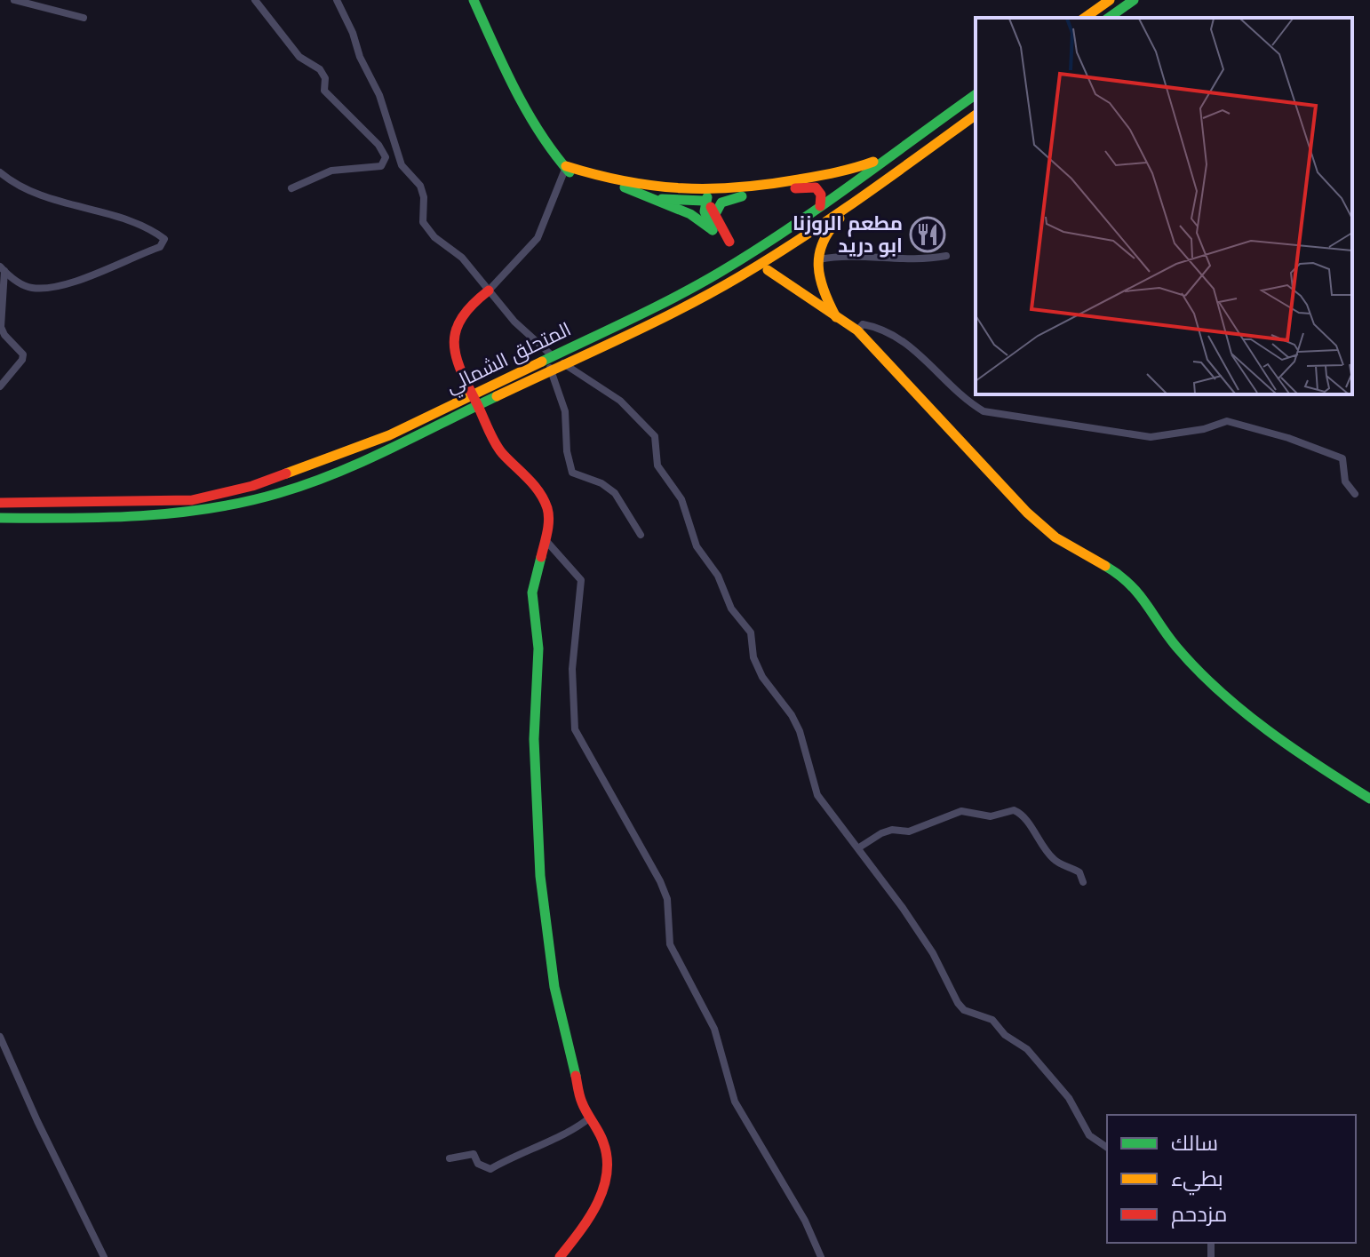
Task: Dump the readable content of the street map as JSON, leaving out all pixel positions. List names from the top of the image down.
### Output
{
  "streets": {
    "main road": ["المتحلق الشمالي"]
  },
  "places": {
    "restaurant": ["مطعم الروزنا ابو دريد"]
  },
  "legend": ["سالك", "بطيء", "مزدحم"]
}
